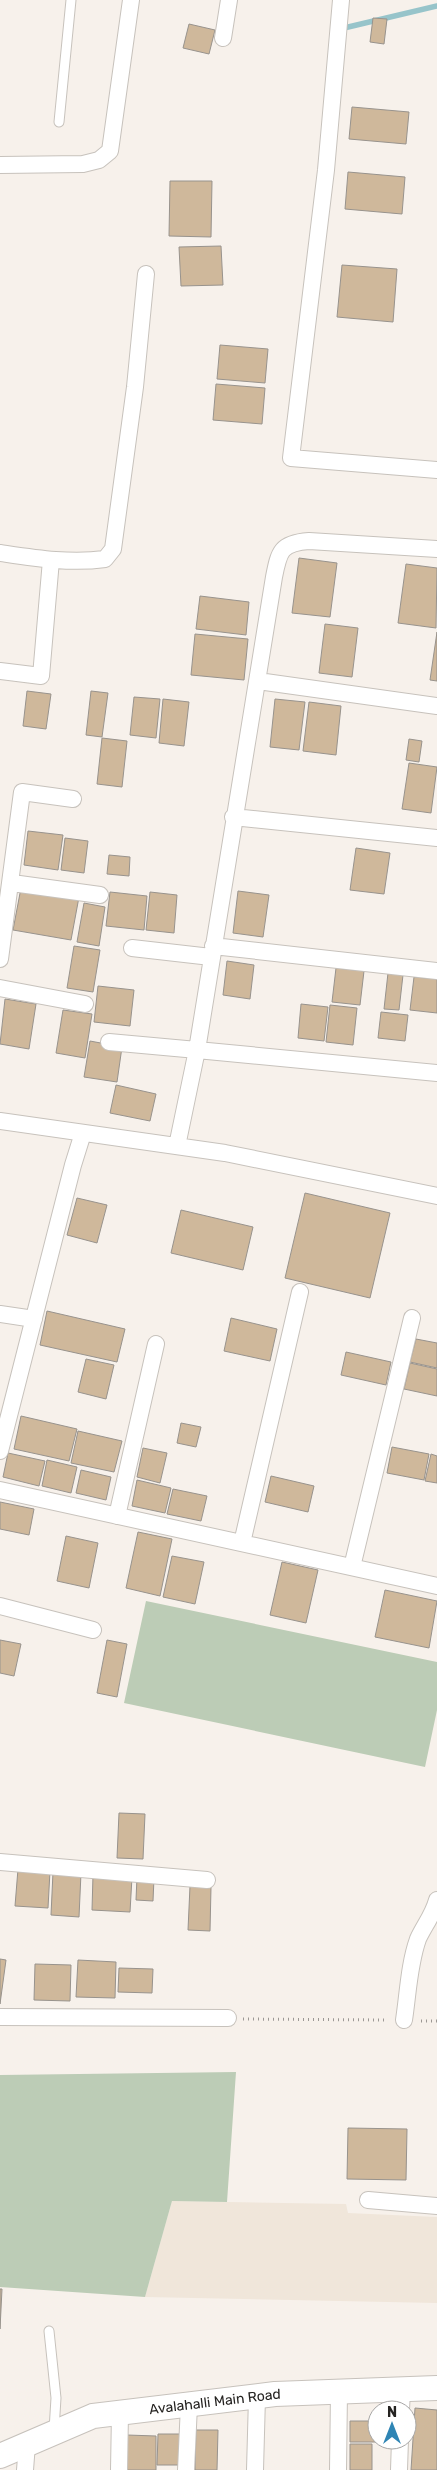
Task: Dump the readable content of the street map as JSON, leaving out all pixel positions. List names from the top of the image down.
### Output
{
  "streets": {
    "main road": ["Avalahalli Main Road"]
  },
  "north": "top"
}
